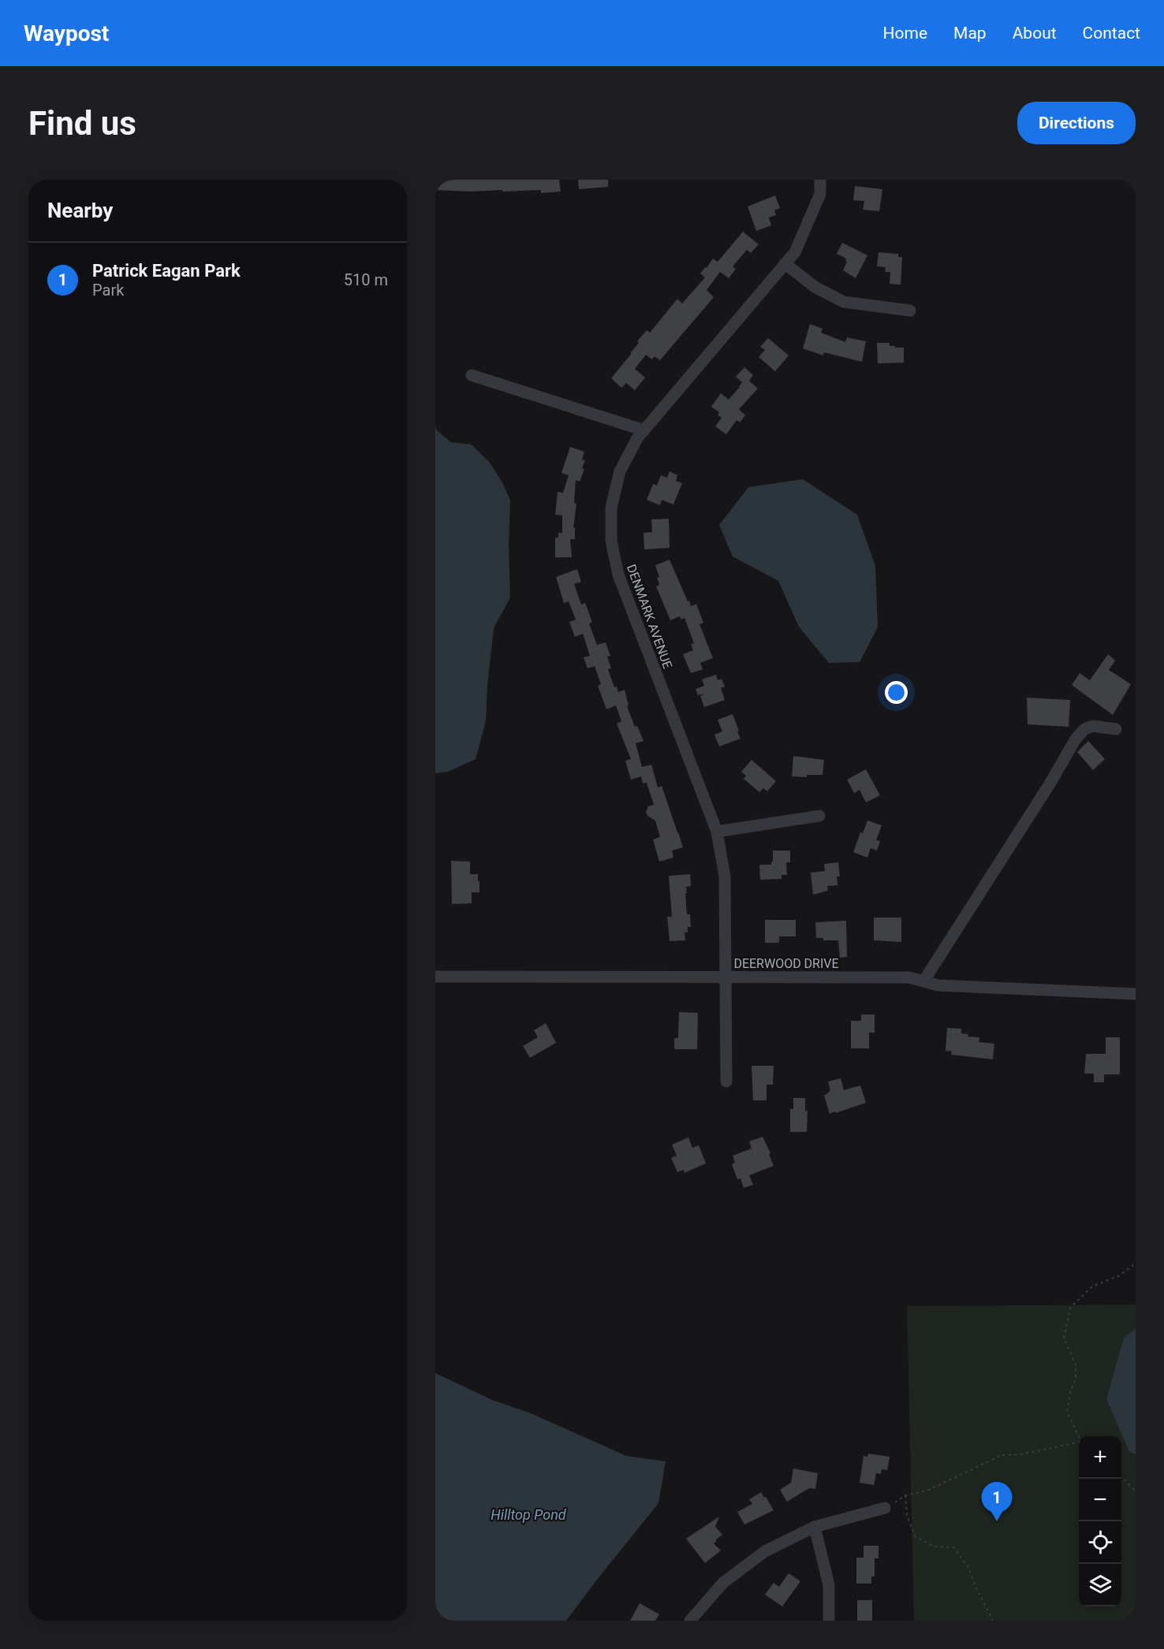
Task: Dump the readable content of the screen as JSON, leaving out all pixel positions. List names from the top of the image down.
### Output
{
  "streets": {
    "street": ["DENMARK AVENUE", "DEERWOOD DRIVE"]
  },
  "crossings": [
    ["DENMARK AVENUE", "DEERWOOD DRIVE"]
  ],
  "water": ["Hilltop Pond"],
  "page": {
    "header": "Waypost",
    "nav": [
      "Home",
      "Map",
      "About",
      "Contact"
    ],
    "buttons": "Directions",
    "title": "Find us",
    "heading": "Nearby",
    "list": [
      {
        "mark": "1",
        "name": "Patrick Eagan Park",
        "note": "Park",
        "value": "510 m"
      }
    ],
    "map_buttons": ["+", "−"],
    "pins": "1"
  }
}
